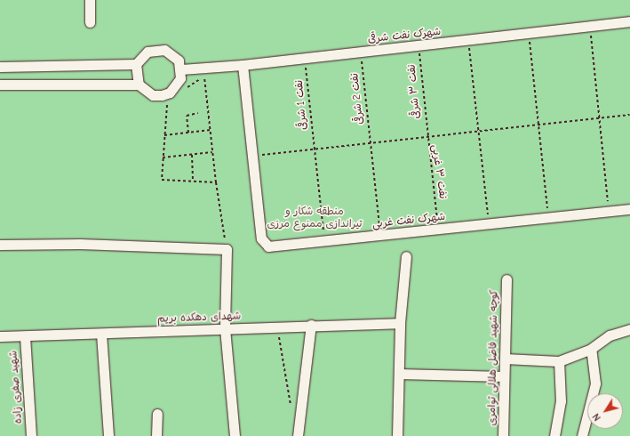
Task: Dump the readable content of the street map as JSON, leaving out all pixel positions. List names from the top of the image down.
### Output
{
  "streets": {
    "street": [
      "شهرک نفت شرقی",
      "شهرک نفت غربی",
      "شهدای دهکده بریم",
      "کوچه شهید فاضل هلالی ثوامری",
      "شهید صفری زاده"
    ],
    "path": [
      "نفت ۳ شرقی",
      "نفت 2 شرقی",
      "نفت 1 شرقی",
      "نفت ۳ غربی"
    ]
  },
  "crossings": [
    ["شهرک نفت شرقی", "نفت ۳ شرقی"],
    ["شهرک نفت شرقی", "نفت 2 شرقی"],
    ["شهرک نفت شرقی", "نفت 1 شرقی"],
    ["شهرک نفت شرقی", "شهرک نفت غربی"],
    ["نفت ۳ شرقی", "نفت ۳ غربی"],
    ["نفت 2 شرقی", "شهرک نفت غربی"],
    ["نفت 1 شرقی", "شهرک نفت غربی"],
    ["نفت ۳ غربی", "شهرک نفت غربی"],
    ["شهدای دهکده بریم", "شهید صفری زاده"]
  ],
  "parks": ["منطقه شکار و تیراندازی ممنوع مرزی"],
  "north": "bottom left"
}
